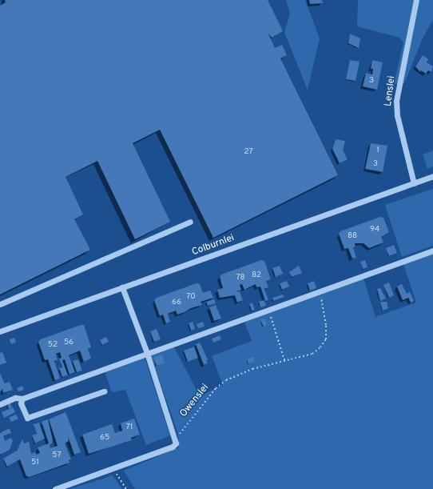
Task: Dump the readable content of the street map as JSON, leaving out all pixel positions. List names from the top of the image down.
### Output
{
  "streets": {
    "street": ["Lenslei", "Colburnlei"],
    "path": ["Owenslei"]
  },
  "crossings": [
    ["Lenslei", "Colburnlei"]
  ],
  "house_numbers": [
    "3",
    "1",
    "27",
    "3",
    "94",
    "88",
    "82",
    "78",
    "70",
    "66",
    "56",
    "52",
    "71",
    "65",
    "57",
    "51"
  ]
}
